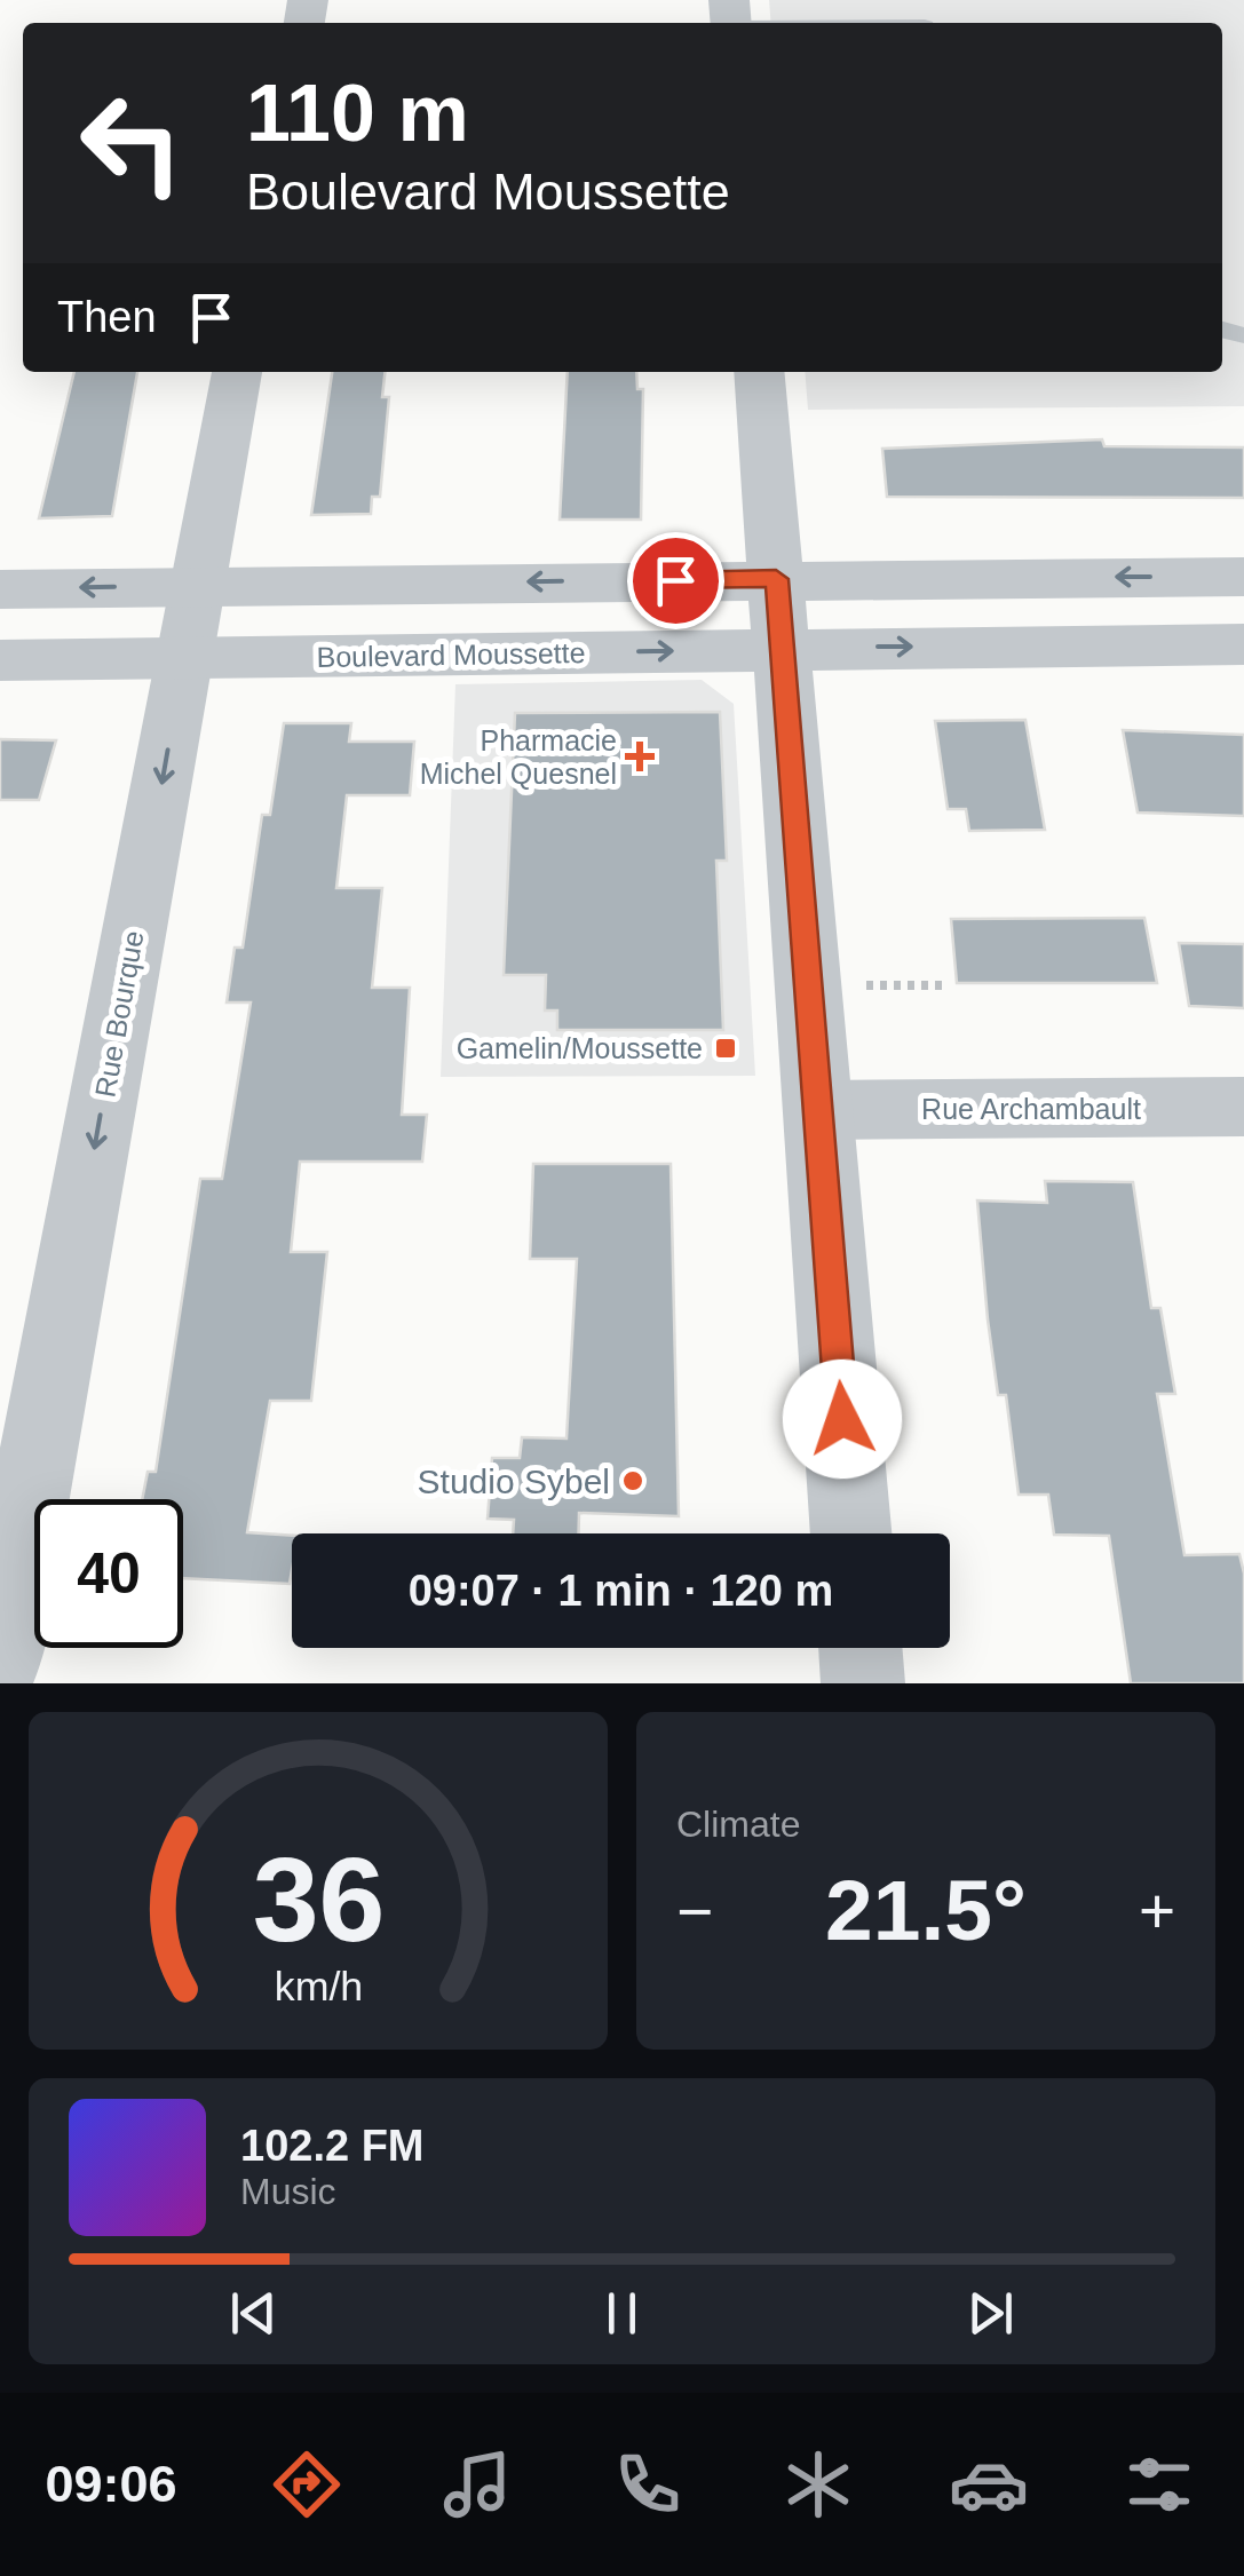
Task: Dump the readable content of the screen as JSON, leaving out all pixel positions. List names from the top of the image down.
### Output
{
  "streets": {
    "street": ["Boulevard Moussette", "Rue Bourque", "Rue Archambault"]
  },
  "crossings": [
    ["Boulevard Moussette", "Rue Bourque"]
  ],
  "one_way": ["Rue Bourque"],
  "places": {
    "health": ["Pharmacie Michel Quesnel"],
    "transit": ["Gamelin/Moussette"],
    "other": ["Studio Sybel"]
  },
  "page": {
    "turn": ["110 m", "Boulevard Moussette"],
    "then": "Then",
    "limit": "40",
    "trip": "09:07 · 1 min · 120 m",
    "tile": "Climate",
    "heat": ["−", "21.5°", "+"],
    "song": ["102.2 FM", "Music"],
    "tabs": "09:06",
    "gauge": ["36", "km/h"]
  }
}
